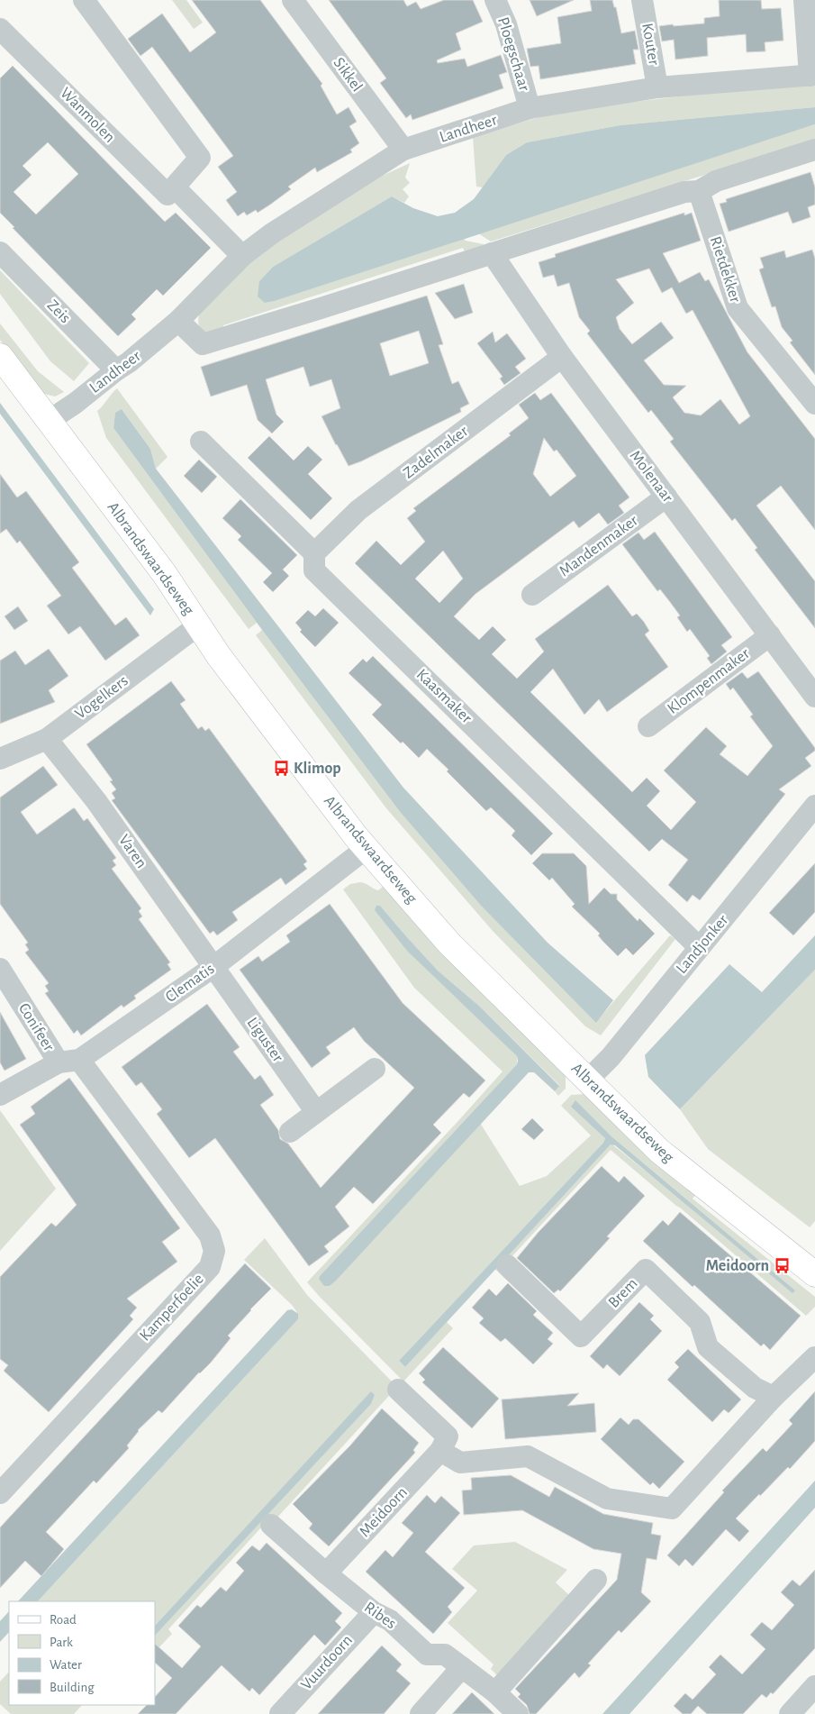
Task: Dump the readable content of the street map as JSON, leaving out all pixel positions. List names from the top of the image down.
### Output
{
  "streets": {
    "street": [
      "Kouter",
      "Ploegschaar",
      "Sikkel",
      "Wanmolen",
      "Landheer",
      "Rietdekker",
      "Zeis",
      "Zadelmaker",
      "Molenaar",
      "Mandenmaker",
      "Albrandswaardseweg",
      "Klompenmaker",
      "Kaasmaker",
      "Vogelkers",
      "Varen",
      "Landjonker",
      "Clematis",
      "Conifeer",
      "Liguster",
      "Brem",
      "Kamperfoelie",
      "Meidoorn",
      "Ribes",
      "Vuurdoorn"
    ]
  },
  "crossings": [
    ["Kouter", "Landheer"],
    ["Ploegschaar", "Landheer"],
    ["Sikkel", "Landheer"],
    ["Landheer", "Zeis"],
    ["Landheer", "Albrandswaardseweg"],
    ["Zadelmaker", "Molenaar"],
    ["Zadelmaker", "Kaasmaker"],
    ["Molenaar", "Mandenmaker"],
    ["Molenaar", "Klompenmaker"],
    ["Albrandswaardseweg", "Vogelkers"],
    ["Albrandswaardseweg", "Landjonker"],
    ["Albrandswaardseweg", "Clematis"],
    ["Kaasmaker", "Landjonker"],
    ["Vogelkers", "Varen"],
    ["Varen", "Clematis"],
    ["Varen", "Liguster"],
    ["Clematis", "Conifeer"],
    ["Clematis", "Liguster"],
    ["Clematis", "Kamperfoelie"],
    ["Conifeer", "Kamperfoelie"],
    ["Meidoorn", "Ribes"],
    ["Ribes", "Vuurdoorn"]
  ],
  "places": {
    "bus stop": ["Klimop", "Meidoorn"]
  },
  "legend": [
    "Road",
    "Park",
    "Water",
    "Building"
  ]
}
